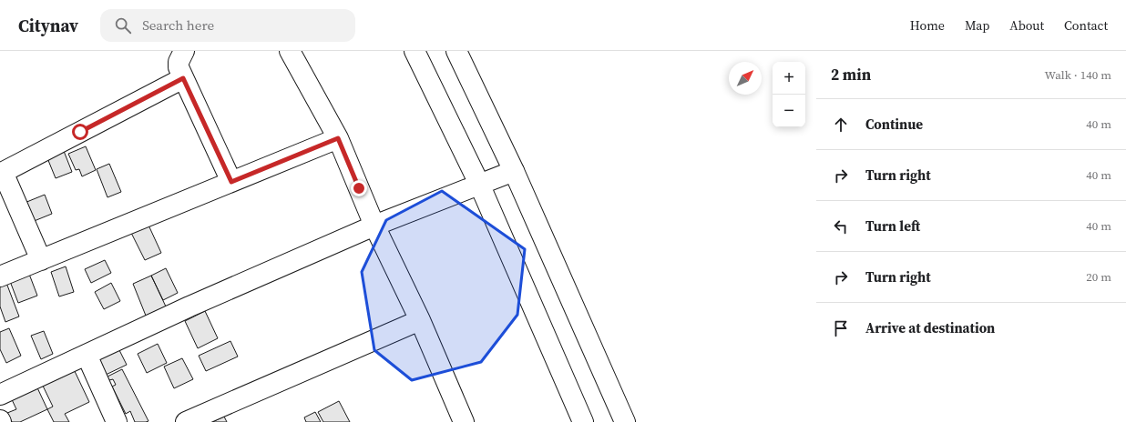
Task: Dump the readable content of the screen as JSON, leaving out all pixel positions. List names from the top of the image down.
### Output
{
  "north": "top right",
  "page": {
    "header": "Citynav",
    "search": "Search here",
    "nav": [
      "Home",
      "Map",
      "About",
      "Contact"
    ],
    "heading": ["2 min", "Walk · 140 m"],
    "map_buttons": ["+", "−"],
    "list": [
      ["Continue", "40 m"],
      ["Turn right", "40 m"],
      ["Turn left", "40 m"],
      ["Turn right", "20 m"],
      "Arrive at destination"
    ]
  }
}
